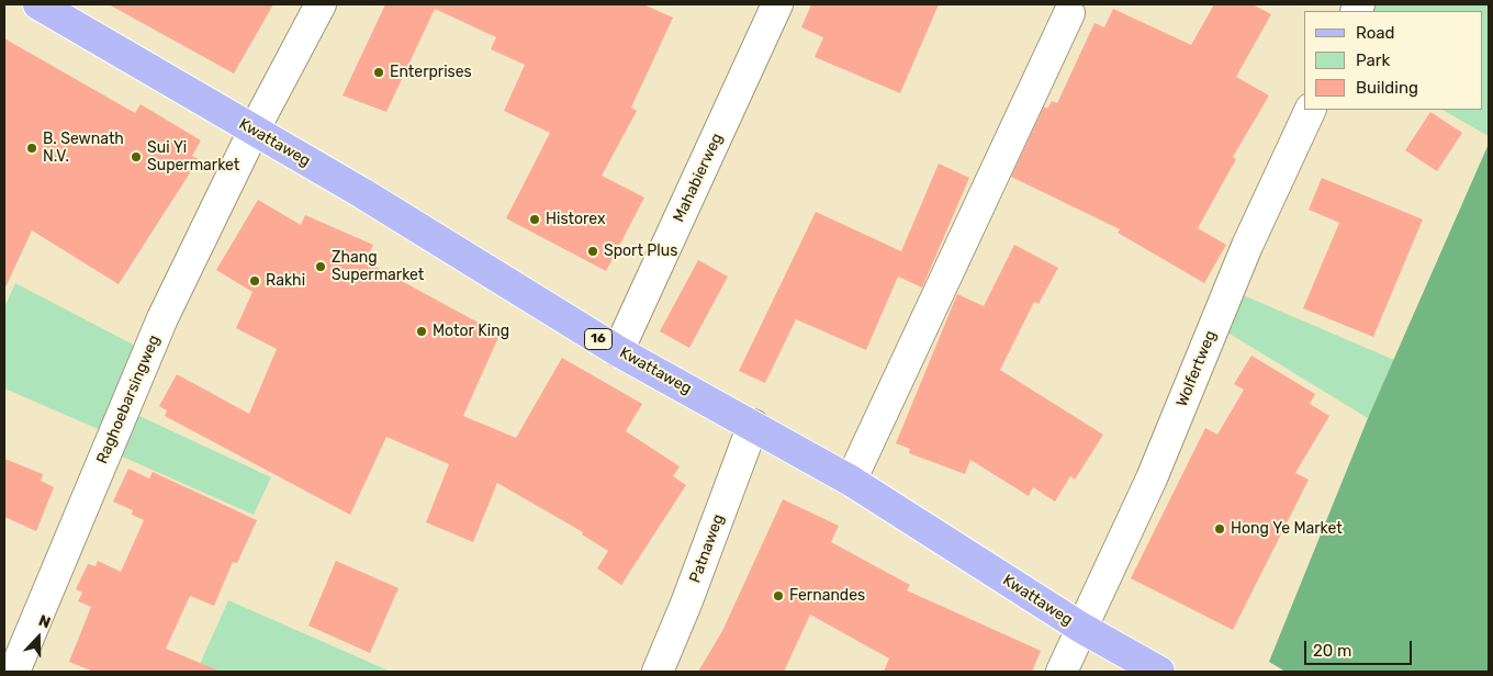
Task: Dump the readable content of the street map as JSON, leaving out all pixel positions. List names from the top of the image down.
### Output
{
  "streets": {
    "main road": ["Kwattaweg", "16"],
    "street": [
      "Mahabierweg",
      "Wolfertweg",
      "Raghoebarsingweg",
      "Patnaweg"
    ]
  },
  "crossings": [
    ["Kwattaweg", "Mahabierweg"],
    ["Kwattaweg", "Wolfertweg"],
    ["Kwattaweg", "Raghoebarsingweg"],
    ["Kwattaweg", "Patnaweg"]
  ],
  "places": [
    "Enterprises",
    "B. Sewnath N.V.",
    "Sui Yi Supermarket",
    "Historex",
    "Sport Plus",
    "Zhang Supermarket",
    "Rakhi",
    "Motor King",
    "Hong Ye Market",
    "Fernandes"
  ],
  "legend": ["Road", "Park", "Building"],
  "scale_bar": "20 m",
  "north": "top"
}
